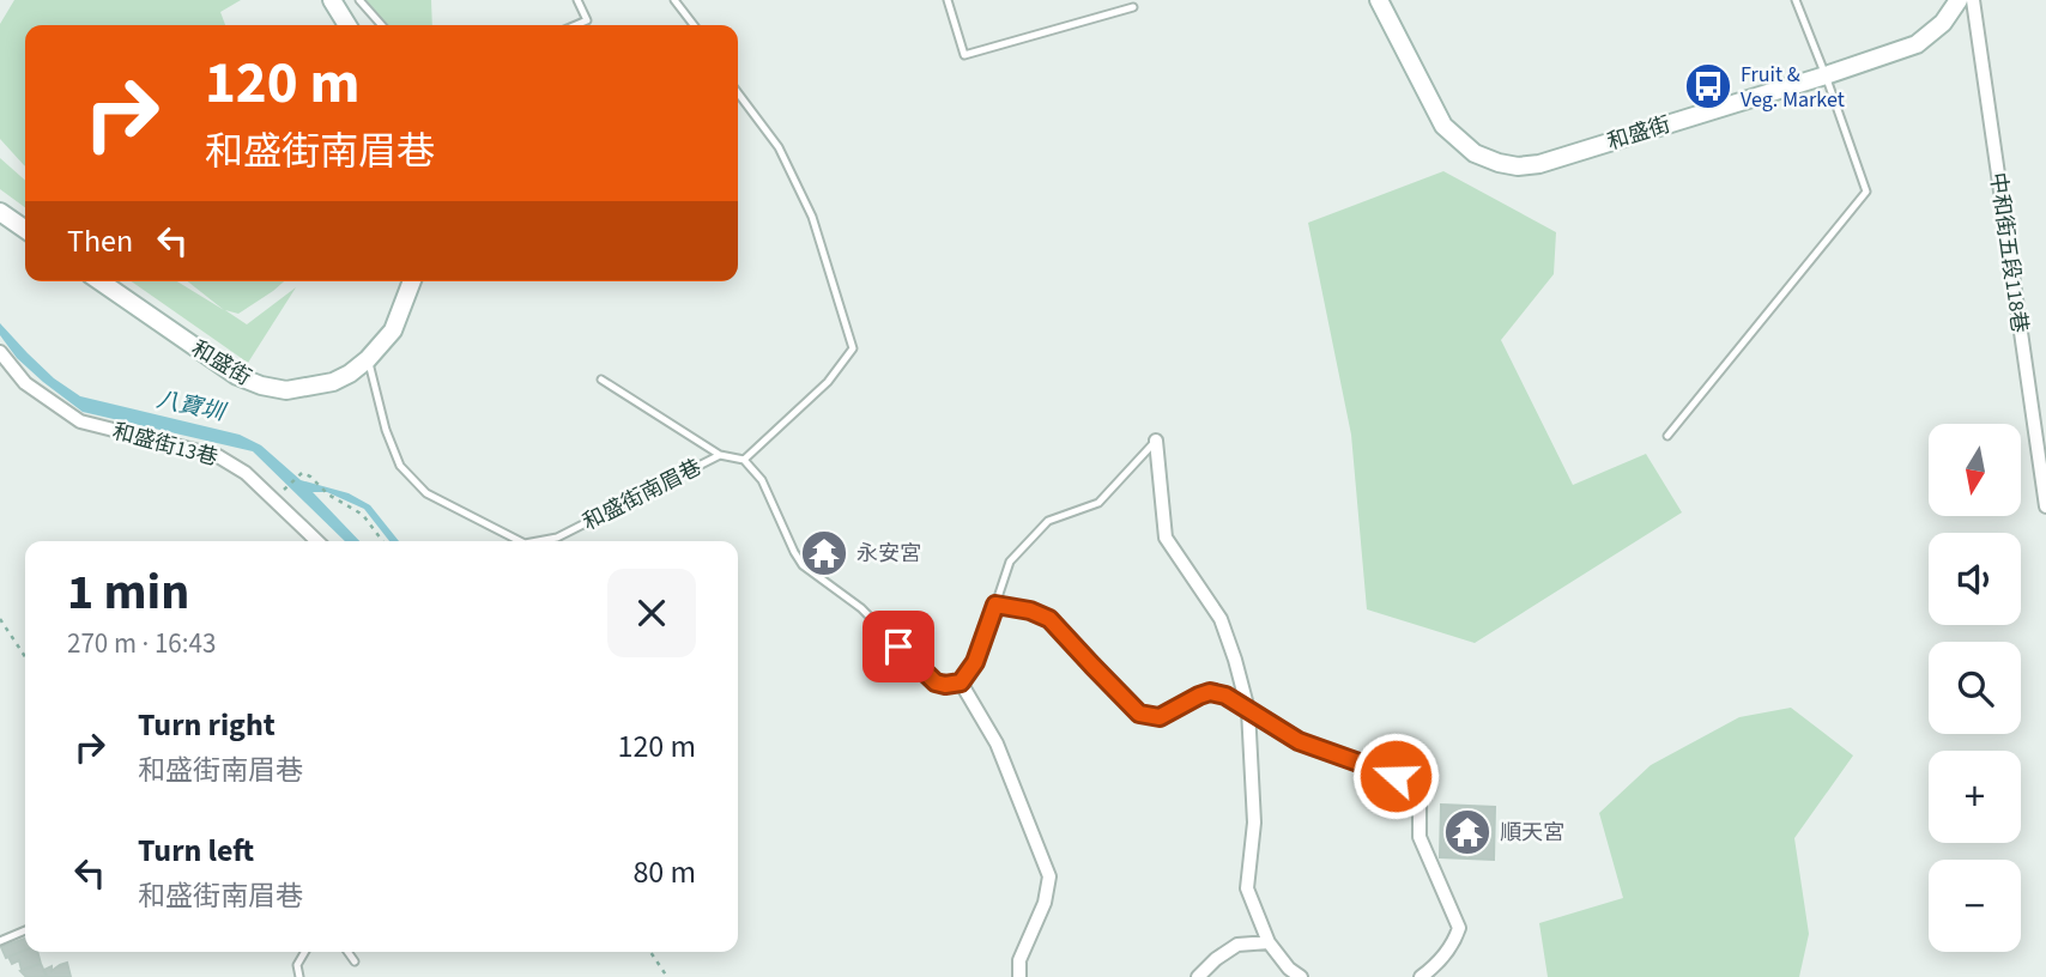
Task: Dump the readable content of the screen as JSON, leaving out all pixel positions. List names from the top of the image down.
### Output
{
  "streets": {
    "main road": ["和盛街"],
    "street": ["中和街五段118巷", "和盛街13巷"],
    "lane": ["和盛街南眉巷"]
  },
  "crossings": [
    ["和盛街", "和盛街南眉巷"]
  ],
  "water": ["八寶圳"],
  "places": {
    "bus stop": ["Fruit & Veg. Market"],
    "temple": ["永安宮", "順天宮"]
  },
  "north": "bottom",
  "page": {
    "turn": ["120 m", "和盛街南眉巷"],
    "then": "Then",
    "map_buttons": ["+", "−"],
    "heading": ["1 min", "270 m · 16:43"],
    "list": [
      {
        "name": "Turn right",
        "note": "和盛街南眉巷",
        "value": "120 m"
      },
      {
        "name": "Turn left",
        "note": "和盛街南眉巷",
        "value": "80 m"
      }
    ]
  }
}
